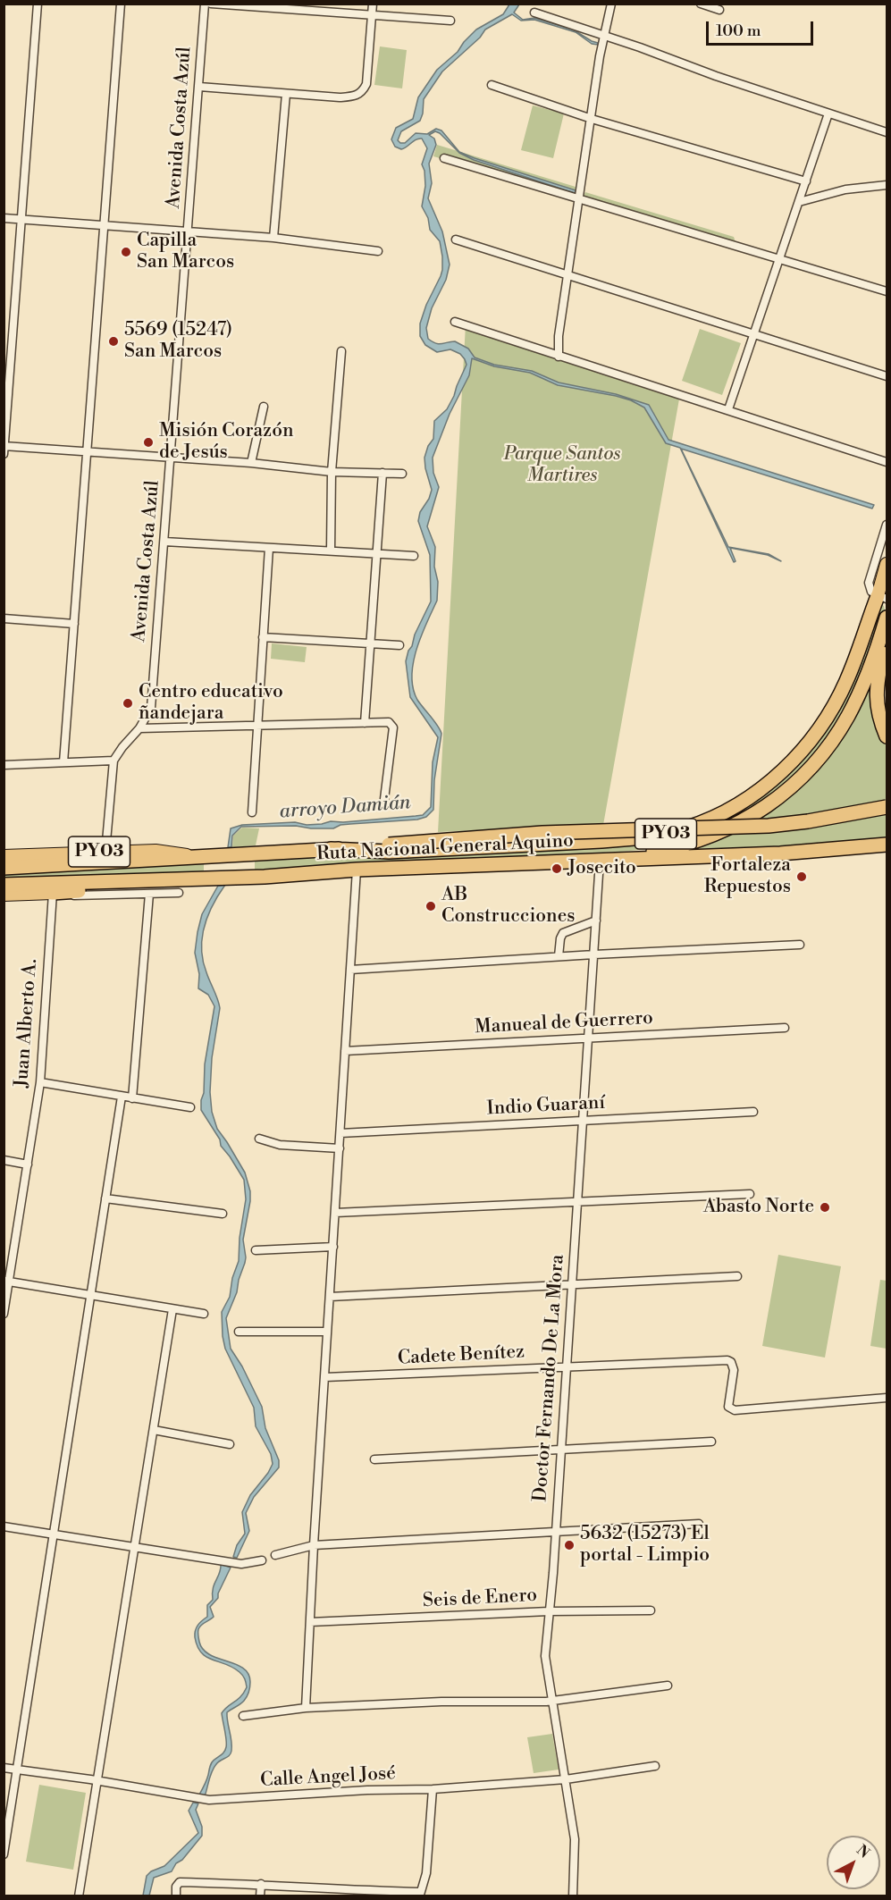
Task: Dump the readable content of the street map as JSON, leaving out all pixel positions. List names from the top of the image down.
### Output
{
  "streets": {
    "highway": ["PY03", "Ruta Nacional General Aquino"],
    "street": [
      "Avenida Costa Azúl",
      "Juan Alberto A.",
      "Manueal de Guerrero",
      "Indio Guaraní",
      "Cadete Benítez",
      "Doctor Fernando De La Mora",
      "Seis de Enero",
      "Calle Angel José"
    ]
  },
  "crossings": [
    ["PY03", "Ruta Nacional General Aquino"],
    ["PY03", "Juan Alberto A."],
    ["PY03", "Doctor Fernando De La Mora"],
    ["Ruta Nacional General Aquino", "Doctor Fernando De La Mora"],
    ["Manueal de Guerrero", "Doctor Fernando De La Mora"],
    ["Indio Guaraní", "Doctor Fernando De La Mora"],
    ["Cadete Benítez", "Doctor Fernando De La Mora"],
    ["Doctor Fernando De La Mora", "Seis de Enero"],
    ["Doctor Fernando De La Mora", "Calle Angel José"]
  ],
  "water": ["arroyo Damián"],
  "parks": ["Parque Santos Martires"],
  "places": [
    "Capilla San Marcos",
    "5569 (15247) San Marcos",
    "Misión Corazón de Jesús",
    "Centro educativo ñandejara",
    "Josecito",
    "Fortaleza Repuestos",
    "AB Construcciones",
    "Abasto Norte",
    "5632 (15273) El portal - Limpio"
  ],
  "scale_bar": "100 m",
  "north": "top right"
}
